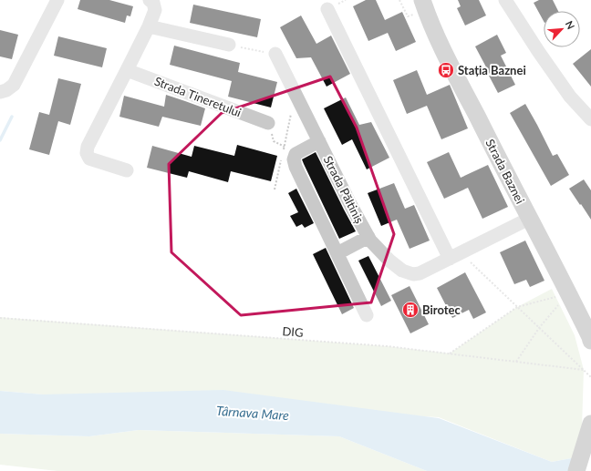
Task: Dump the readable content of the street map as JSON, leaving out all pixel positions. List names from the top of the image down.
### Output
{
  "streets": {
    "main road": ["Strada Baznei"],
    "street": ["Strada Tineretului", "Strada Păltiniș"],
    "path": ["DIG"]
  },
  "crossings": [
    ["Strada Baznei", "Strada Păltiniș"]
  ],
  "water": ["Târnava Mare"],
  "places": {
    "bus stop": ["Stația Baznei"],
    "building": ["Birotec"]
  },
  "north": "top right"
}
